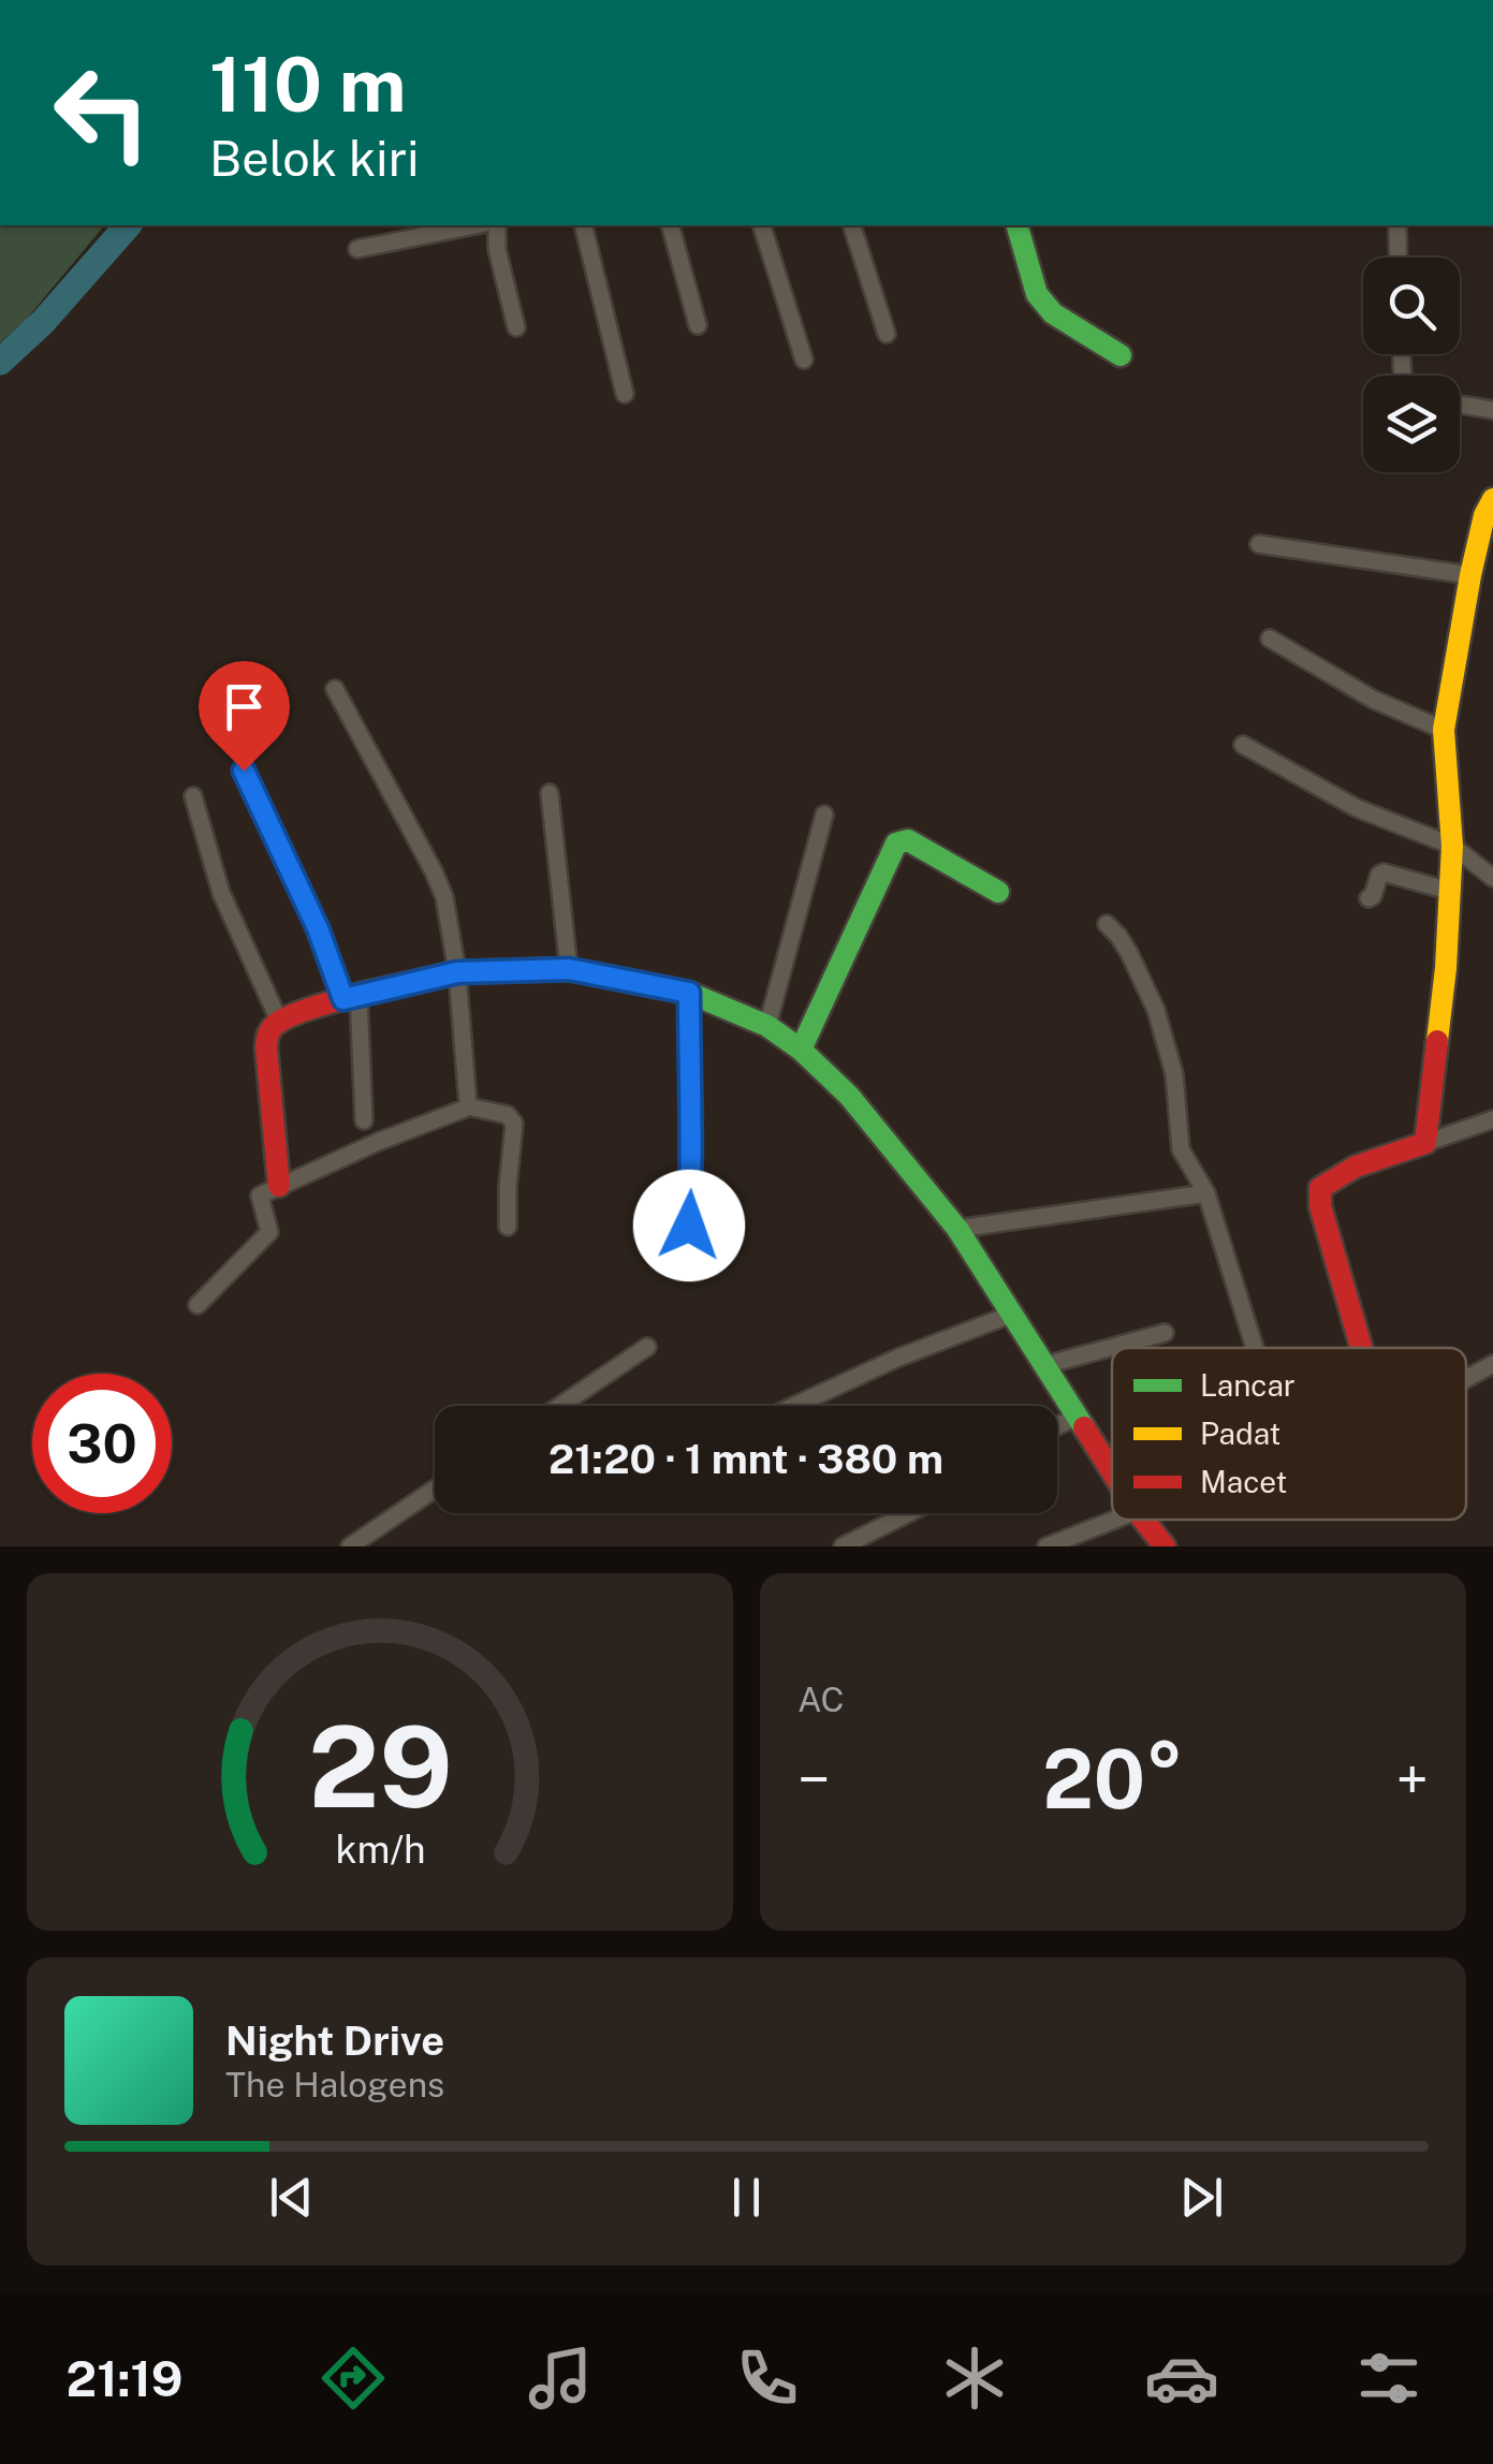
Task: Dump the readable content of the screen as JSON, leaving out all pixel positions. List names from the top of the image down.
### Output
{
  "legend": ["Lancar", "Padat", "Macet"],
  "page": {
    "turn": ["110 m", "Belok kiri"],
    "limit": "30",
    "trip": "21:20 · 1 mnt · 380 m",
    "tile": "AC",
    "heat": ["−", "20°", "+"],
    "song": ["Night Drive", "The Halogens"],
    "tabs": "21:19",
    "gauge": ["29", "km/h"]
  }
}
